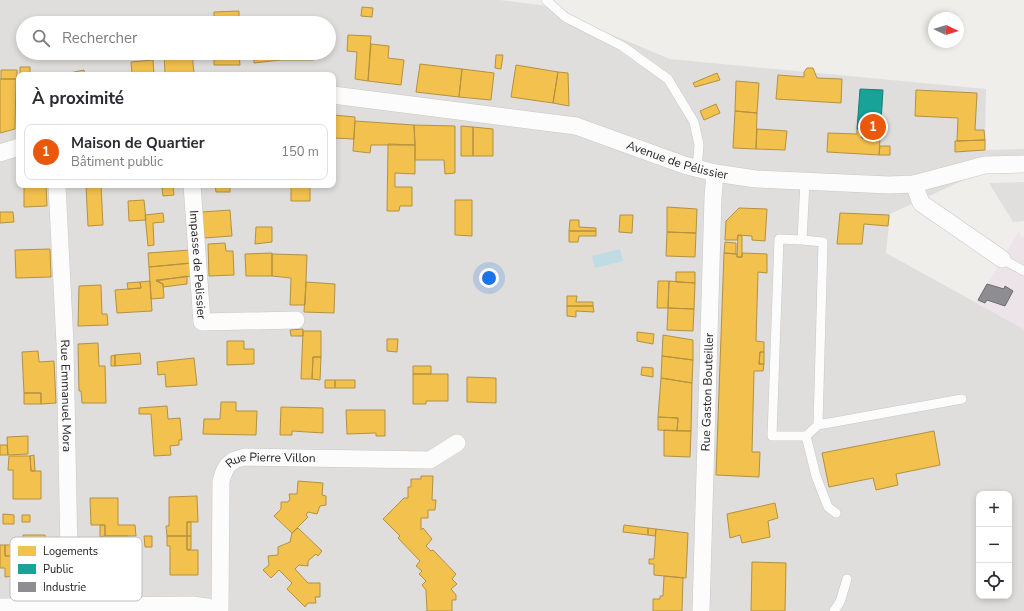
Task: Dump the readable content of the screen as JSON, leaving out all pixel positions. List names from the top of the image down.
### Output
{
  "streets": {
    "street": [
      "Avenue de Pélissier",
      "Impasse de Pelissier",
      "Rue Gaston Bouteiller",
      "Rue Emmanuel Mora",
      "Rue Pierre Villon"
    ]
  },
  "crossings": [
    ["Avenue de Pélissier", "Rue Gaston Bouteiller"]
  ],
  "legend": ["Logements", "Public", "Industrie"],
  "north": "right",
  "page": {
    "search": "Rechercher",
    "heading": "À proximité",
    "pins": "1",
    "list": [
      {
        "mark": "1",
        "name": "Maison de Quartier",
        "note": "Bâtiment public",
        "value": "150 m"
      }
    ],
    "map_buttons": ["+", "−"]
  }
}
